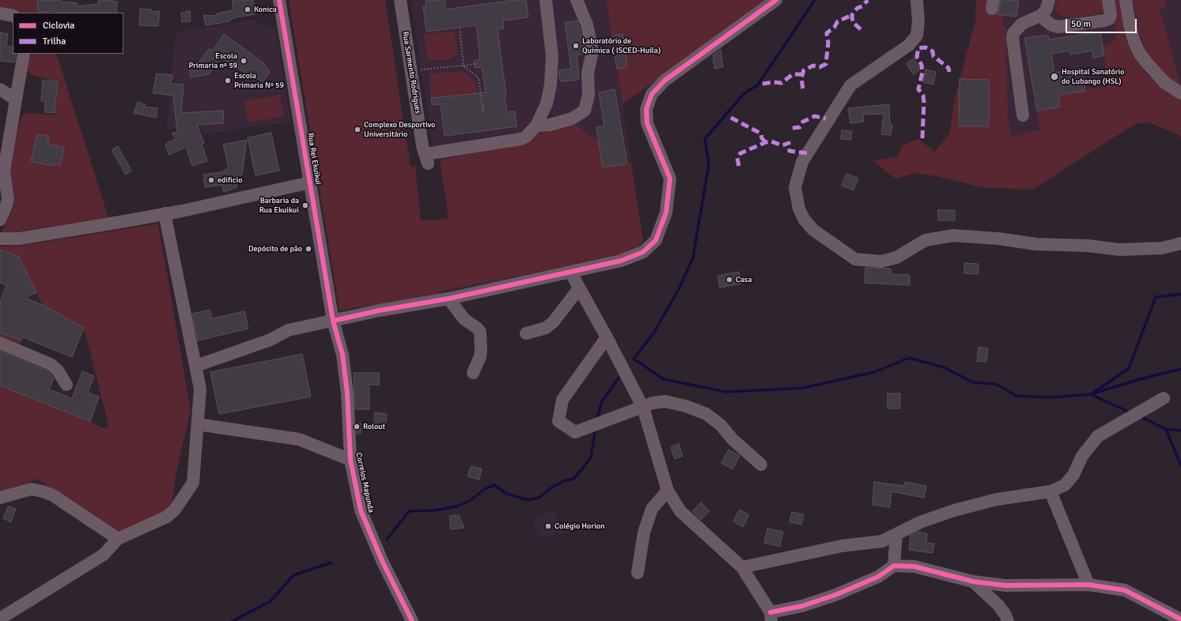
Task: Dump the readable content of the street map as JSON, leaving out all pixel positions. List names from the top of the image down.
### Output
{
  "streets": {
    "street": ["Rua Sarmento Rodrigues", "Rua Rei Ekuikui", "Correios Mapunda"]
  },
  "crossings": [
    ["Rua Rei Ekuikui", "Correios Mapunda"]
  ],
  "places": [
    "Konica",
    "Laboratório de Química ( ISCED-Huíla)",
    "Escola Primaria nº 59",
    "Hospital Sanatório do Lubango (HSL)",
    "Escola Primaria Nº 59",
    "Complexo Desportivo Universitário",
    "edificio",
    "Barbaria da Rua Ekuikui",
    "Depósito de pão",
    "Casa",
    "Rolout",
    "Colégio Horion"
  ],
  "legend": ["Ciclovia", "Trilha"],
  "scale_bar": "50 m"
}
